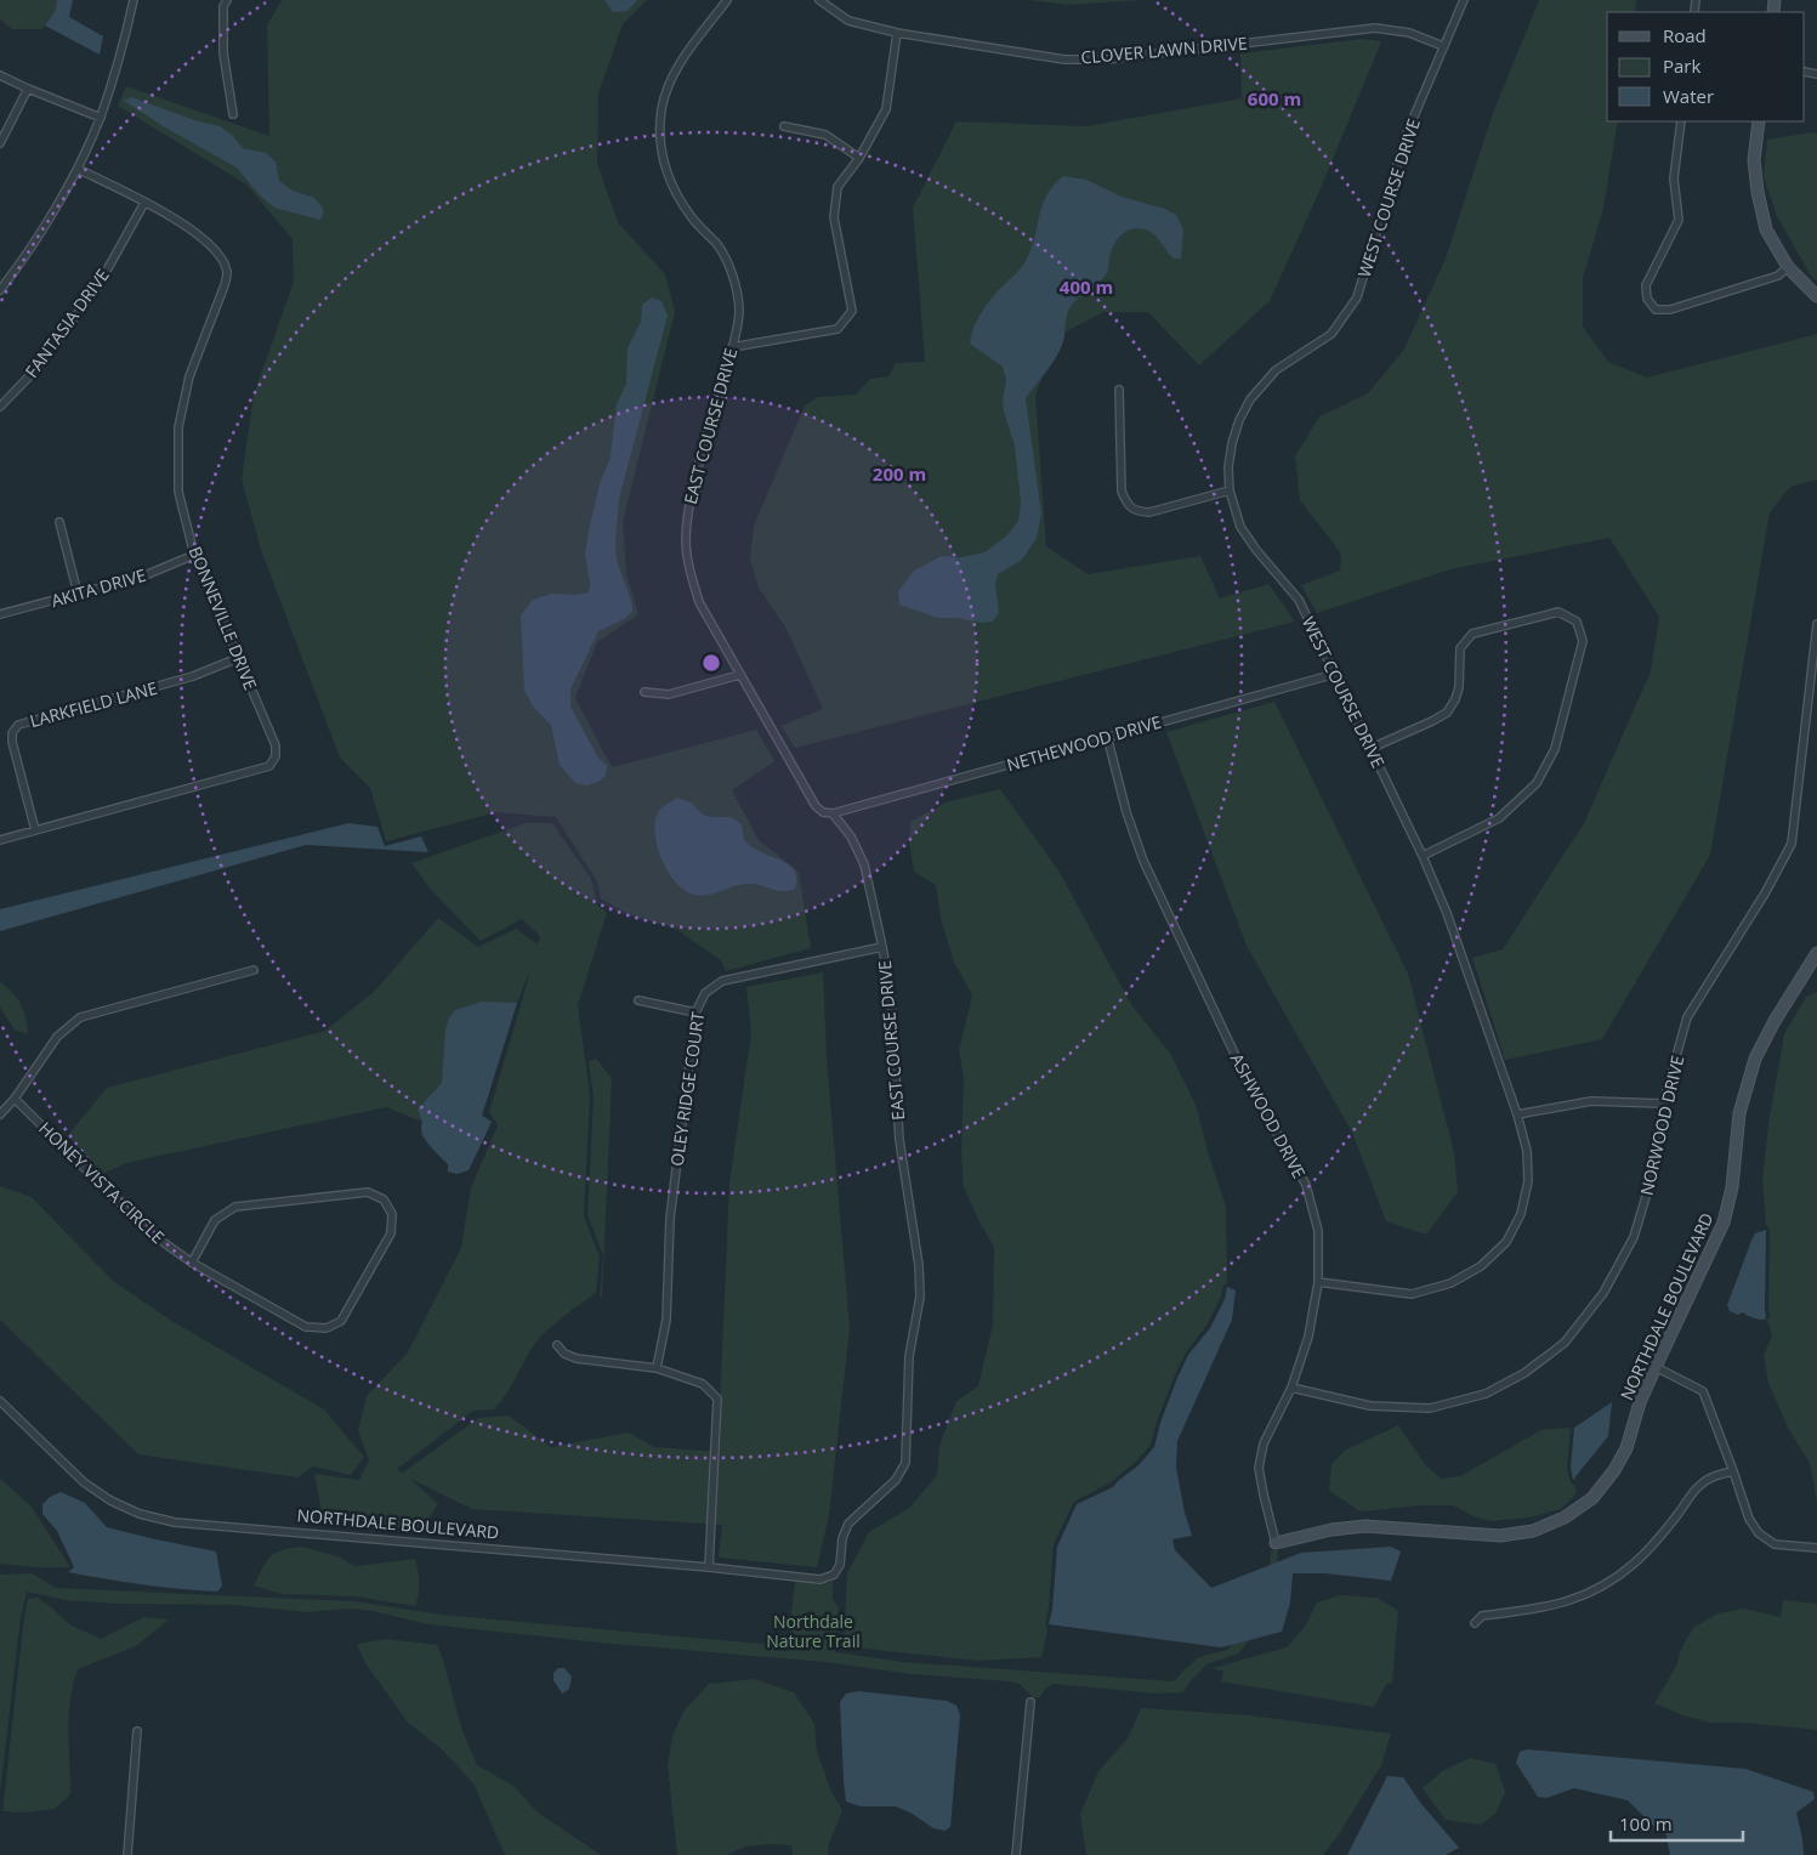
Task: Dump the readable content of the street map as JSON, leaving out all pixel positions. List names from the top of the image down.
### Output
{
  "streets": {
    "street": [
      "CLOVER LAWN DRIVE",
      "WEST COURSE DRIVE",
      "FANTASIA DRIVE",
      "EAST COURSE DRIVE",
      "AKITA DRIVE",
      "BONNEVILLE DRIVE",
      "LARKFIELD LANE",
      "NETHEWOOD DRIVE",
      "OLEY RIDGE COURT",
      "ASHWOOD DRIVE",
      "NORWOOD DRIVE",
      "HONEY VISTA CIRCLE",
      "NORTHDALE BOULEVARD"
    ]
  },
  "crossings": [
    ["CLOVER LAWN DRIVE", "WEST COURSE DRIVE"],
    ["WEST COURSE DRIVE", "NETHEWOOD DRIVE"],
    ["WEST COURSE DRIVE", "ASHWOOD DRIVE"],
    ["FANTASIA DRIVE", "BONNEVILLE DRIVE"],
    ["EAST COURSE DRIVE", "NETHEWOOD DRIVE"],
    ["EAST COURSE DRIVE", "OLEY RIDGE COURT"],
    ["EAST COURSE DRIVE", "NORTHDALE BOULEVARD"],
    ["AKITA DRIVE", "BONNEVILLE DRIVE"],
    ["BONNEVILLE DRIVE", "LARKFIELD LANE"],
    ["NETHEWOOD DRIVE", "ASHWOOD DRIVE"],
    ["ASHWOOD DRIVE", "NORWOOD DRIVE"],
    ["ASHWOOD DRIVE", "NORTHDALE BOULEVARD"]
  ],
  "parks": ["Northdale Nature Trail"],
  "legend": ["Road", "Park", "Water"],
  "scale_bar": "100 m",
  "rings": ["600 m", "400 m", "200 m"]
}
